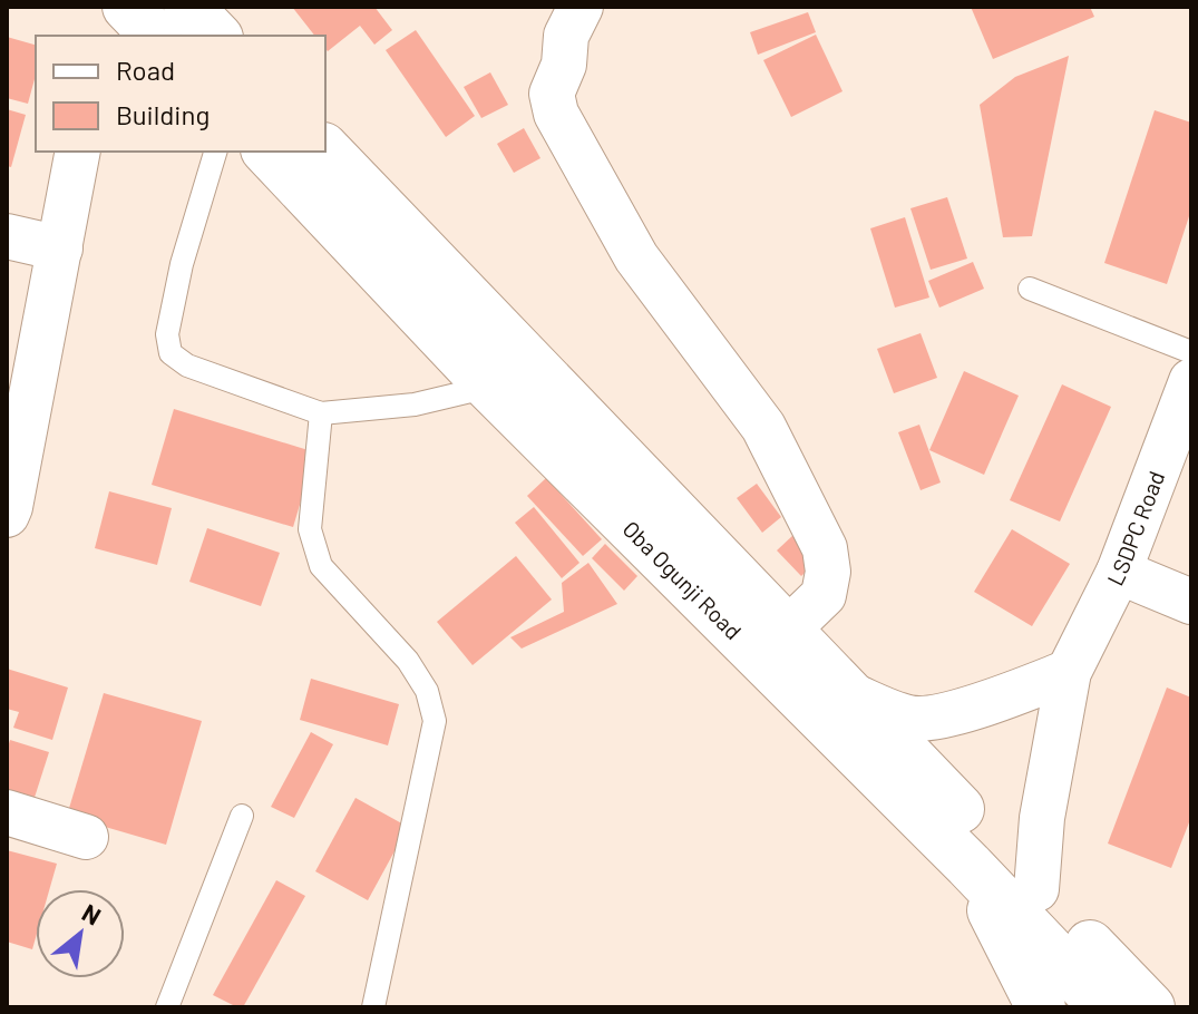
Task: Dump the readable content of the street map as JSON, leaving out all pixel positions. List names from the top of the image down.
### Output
{
  "streets": {
    "main road": ["Oba Ogunji Road"],
    "street": ["LSDPC Road"]
  },
  "crossings": [
    ["LSDPC Road", "Oba Ogunji Road"]
  ],
  "legend": ["Road", "Building"],
  "north": "top right"
}
